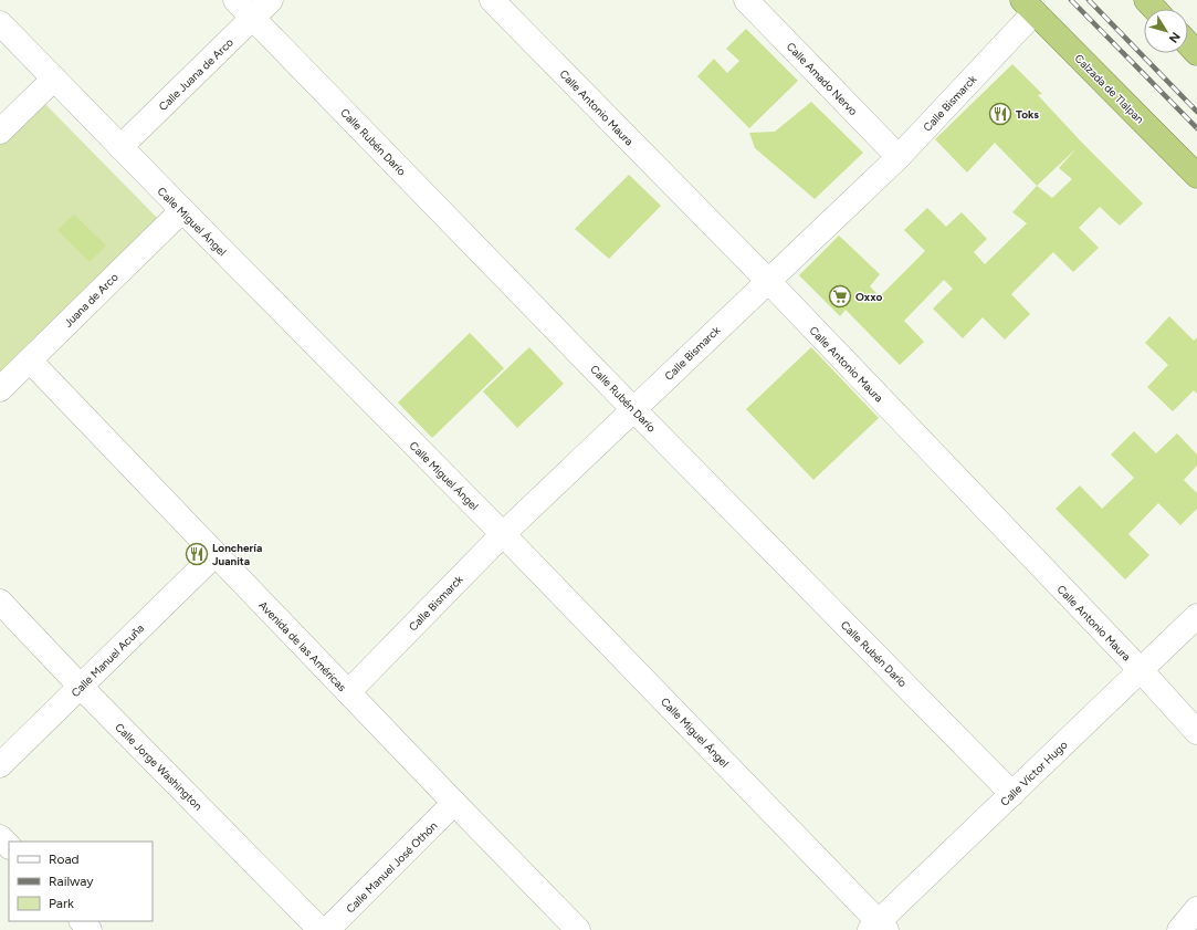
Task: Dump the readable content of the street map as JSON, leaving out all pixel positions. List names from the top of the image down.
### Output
{
  "streets": {
    "highway": ["Calzada de Tlalpan"],
    "street": [
      "Calle Juana de Arco",
      "Calle Amado Nervo",
      "Calle Bismarck",
      "Calle Antonio Maura",
      "Calle Rubén Darío",
      "Calle Miguel Ángel",
      "Juana de Arco",
      "Avenida de las Américas",
      "Calle Manuel Acuña",
      "Calle Jorge Washington",
      "Calle Víctor Hugo",
      "Calle Manuel José Othón"
    ]
  },
  "crossings": [
    ["Calle Juana de Arco", "Calle Rubén Darío"],
    ["Calle Juana de Arco", "Calle Miguel Ángel"],
    ["Calle Amado Nervo", "Calle Bismarck"],
    ["Calzada de Tlalpan", "Calle Bismarck"],
    ["Calle Bismarck", "Calle Antonio Maura"],
    ["Calle Bismarck", "Calle Rubén Darío"],
    ["Calle Bismarck", "Calle Miguel Ángel"],
    ["Calle Bismarck", "Avenida de las Américas"],
    ["Calle Antonio Maura", "Calle Víctor Hugo"],
    ["Calle Rubén Darío", "Calle Víctor Hugo"],
    ["Calle Miguel Ángel", "Juana de Arco"],
    ["Calle Miguel Ángel", "Calle Víctor Hugo"],
    ["Juana de Arco", "Avenida de las Américas"],
    ["Avenida de las Américas", "Calle Manuel Acuña"],
    ["Avenida de las Américas", "Calle Manuel José Othón"],
    ["Calle Manuel Acuña", "Calle Jorge Washington"]
  ],
  "places": {
    "restaurant": ["Toks", "Lonchería Juanita"],
    "supermarket": ["Oxxo"]
  },
  "legend": ["Road", "Railway", "Park"],
  "north": "bottom right"
}
